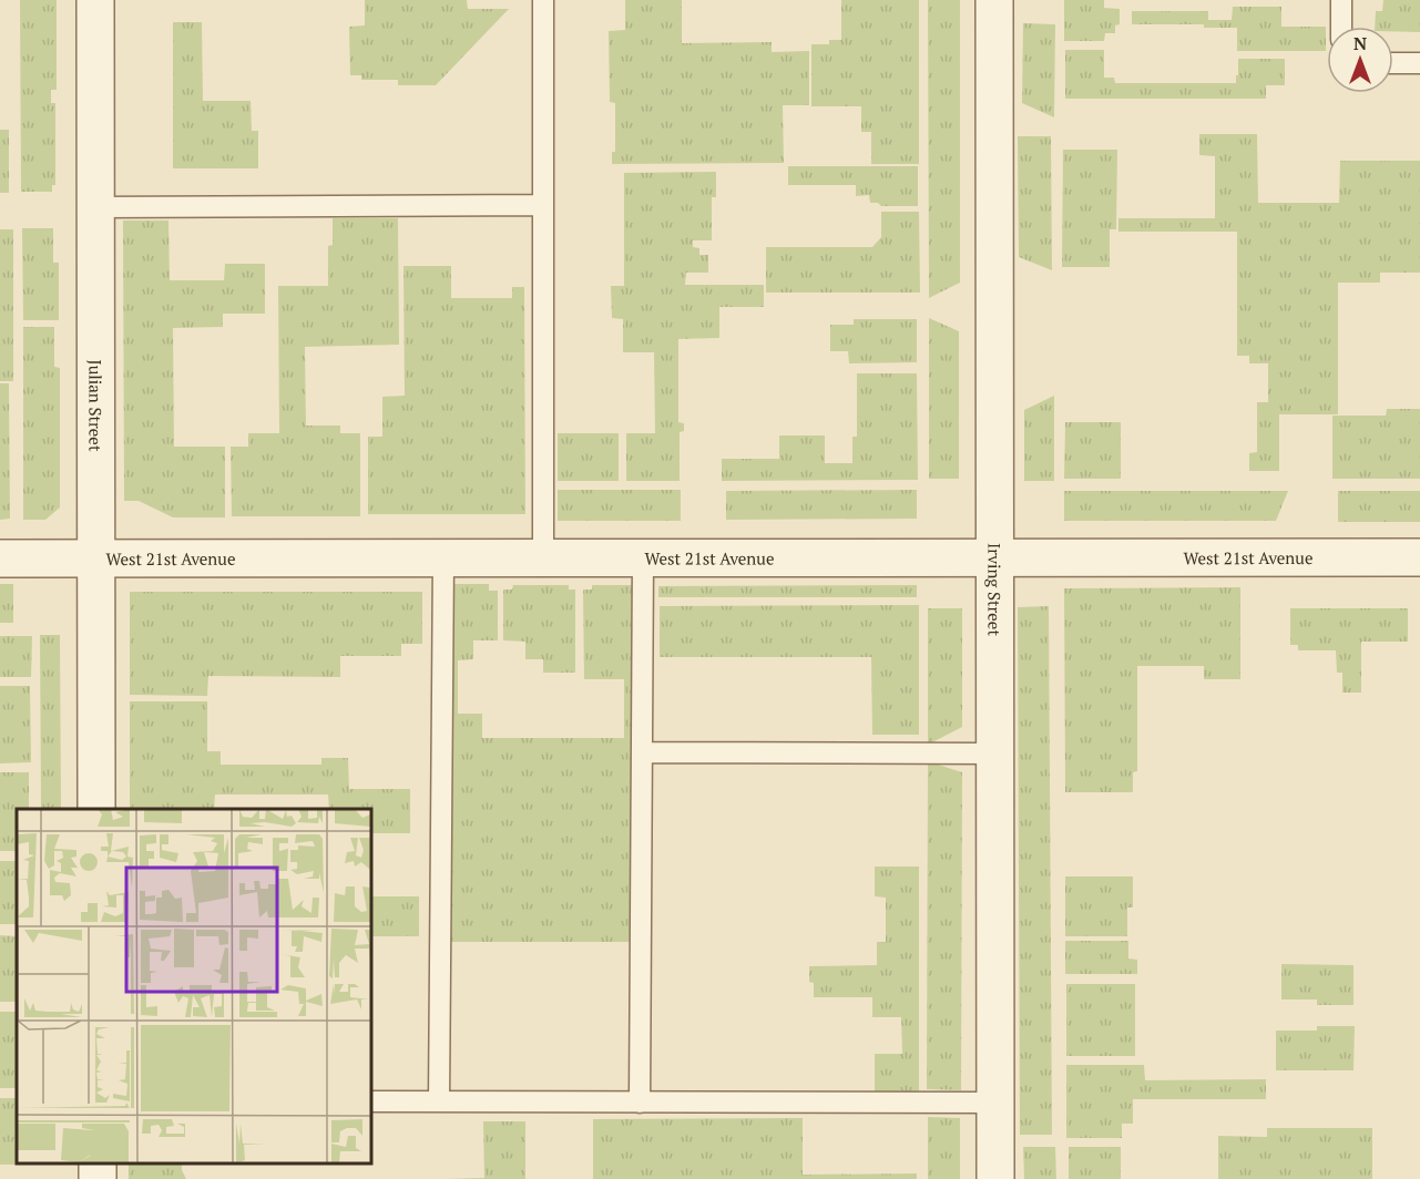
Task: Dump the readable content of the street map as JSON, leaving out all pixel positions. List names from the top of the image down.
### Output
{
  "streets": {
    "street": ["Julian Street", "West 21st Avenue", "Irving Street"]
  },
  "crossings": [
    ["Julian Street", "West 21st Avenue"],
    ["West 21st Avenue", "Irving Street"]
  ],
  "north": "top"
}
